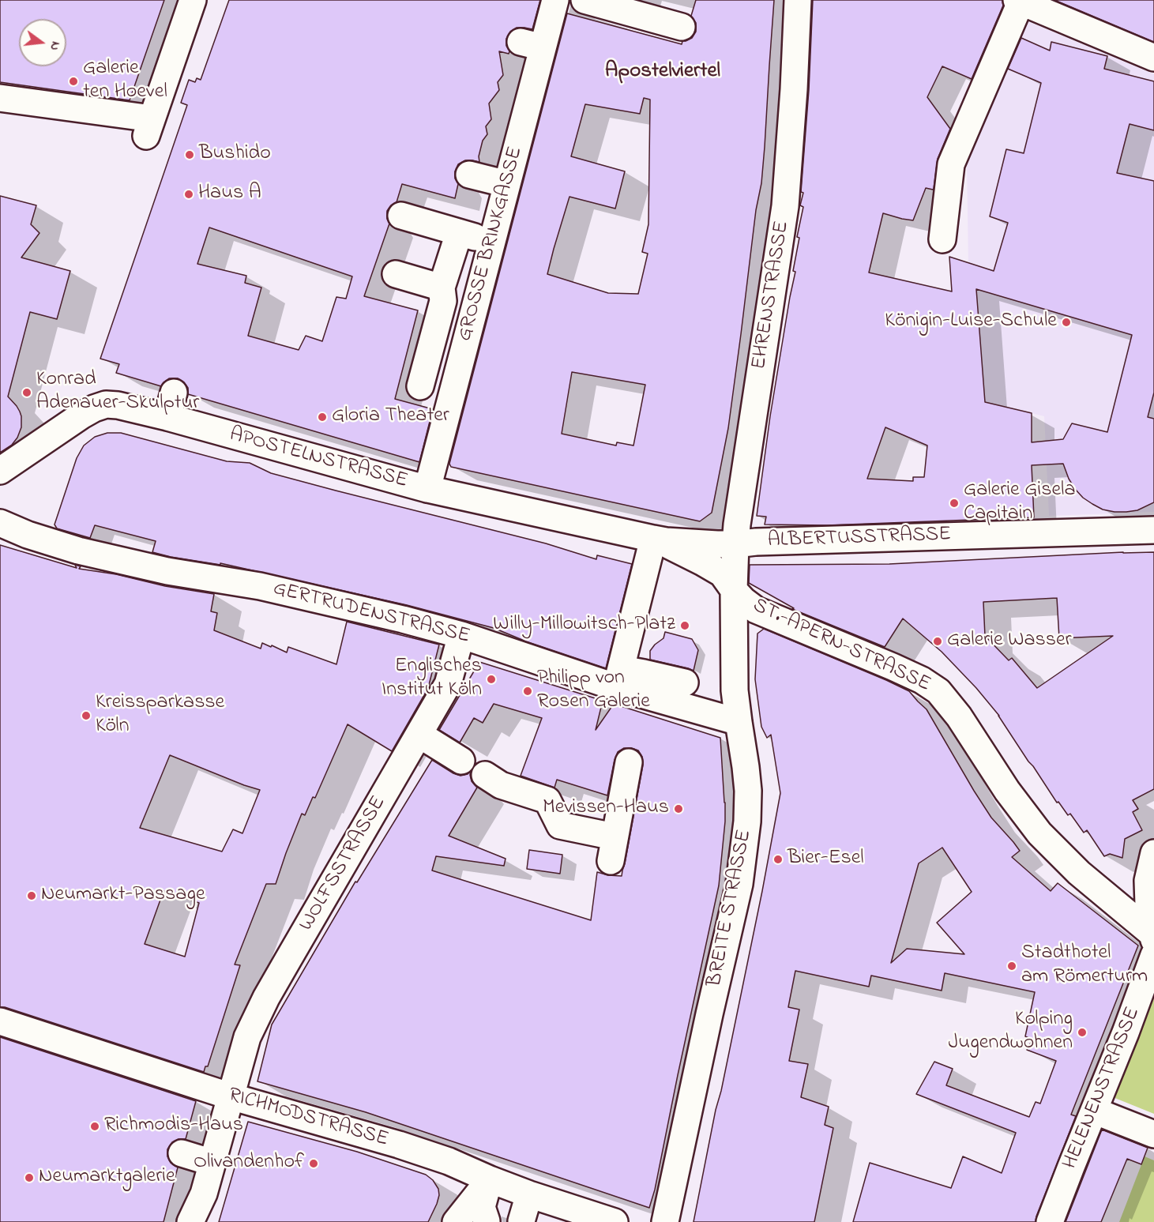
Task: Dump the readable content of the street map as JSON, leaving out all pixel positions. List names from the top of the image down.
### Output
{
  "streets": {
    "street": [
      "GROSSE BRINKGASSE",
      "EHRENSTRASSE",
      "APOSTELNSTRASSE",
      "ALBERTUSSTRASSE",
      "GERTRUDENSTRASSE",
      "ST.-APERN-STRASSE",
      "WOLFSSTRASSE",
      "BREITE STRASSE",
      "HELENENSTRASSE",
      "RICHMODSTRASSE"
    ]
  },
  "crossings": [
    ["GROSSE BRINKGASSE", "APOSTELNSTRASSE"],
    ["EHRENSTRASSE", "APOSTELNSTRASSE"],
    ["EHRENSTRASSE", "ALBERTUSSTRASSE"],
    ["EHRENSTRASSE", "ST.-APERN-STRASSE"],
    ["EHRENSTRASSE", "BREITE STRASSE"],
    ["APOSTELNSTRASSE", "ALBERTUSSTRASSE"],
    ["APOSTELNSTRASSE", "ST.-APERN-STRASSE"],
    ["APOSTELNSTRASSE", "BREITE STRASSE"],
    ["GERTRUDENSTRASSE", "WOLFSSTRASSE"],
    ["GERTRUDENSTRASSE", "BREITE STRASSE"],
    ["ST.-APERN-STRASSE", "BREITE STRASSE"],
    ["ST.-APERN-STRASSE", "HELENENSTRASSE"],
    ["WOLFSSTRASSE", "RICHMODSTRASSE"]
  ],
  "districts": ["Apostelviertel"],
  "places": [
    "Galerie ten Hoevel",
    "Bushido",
    "Haus A",
    "Königin-Luise-Schule",
    "Konrad Adenauer-Skulptur",
    "Gloria Theater",
    "Galerie Gisela Capitain",
    "Willy-Millowitsch-Platz",
    "Galerie Wasser",
    "Englisches Institut Köln",
    "Philipp von Rosen Galerie",
    "Kreissparkasse Köln",
    "Mevissen-Haus",
    "Bier-Esel",
    "Neumarkt-Passage",
    "Stadthotel am Römerturm",
    "Kolping Jugendwohnen",
    "Richmodis-Haus",
    "Olivandenhof",
    "Neumarktgalerie"
  ],
  "north": "right"
}
